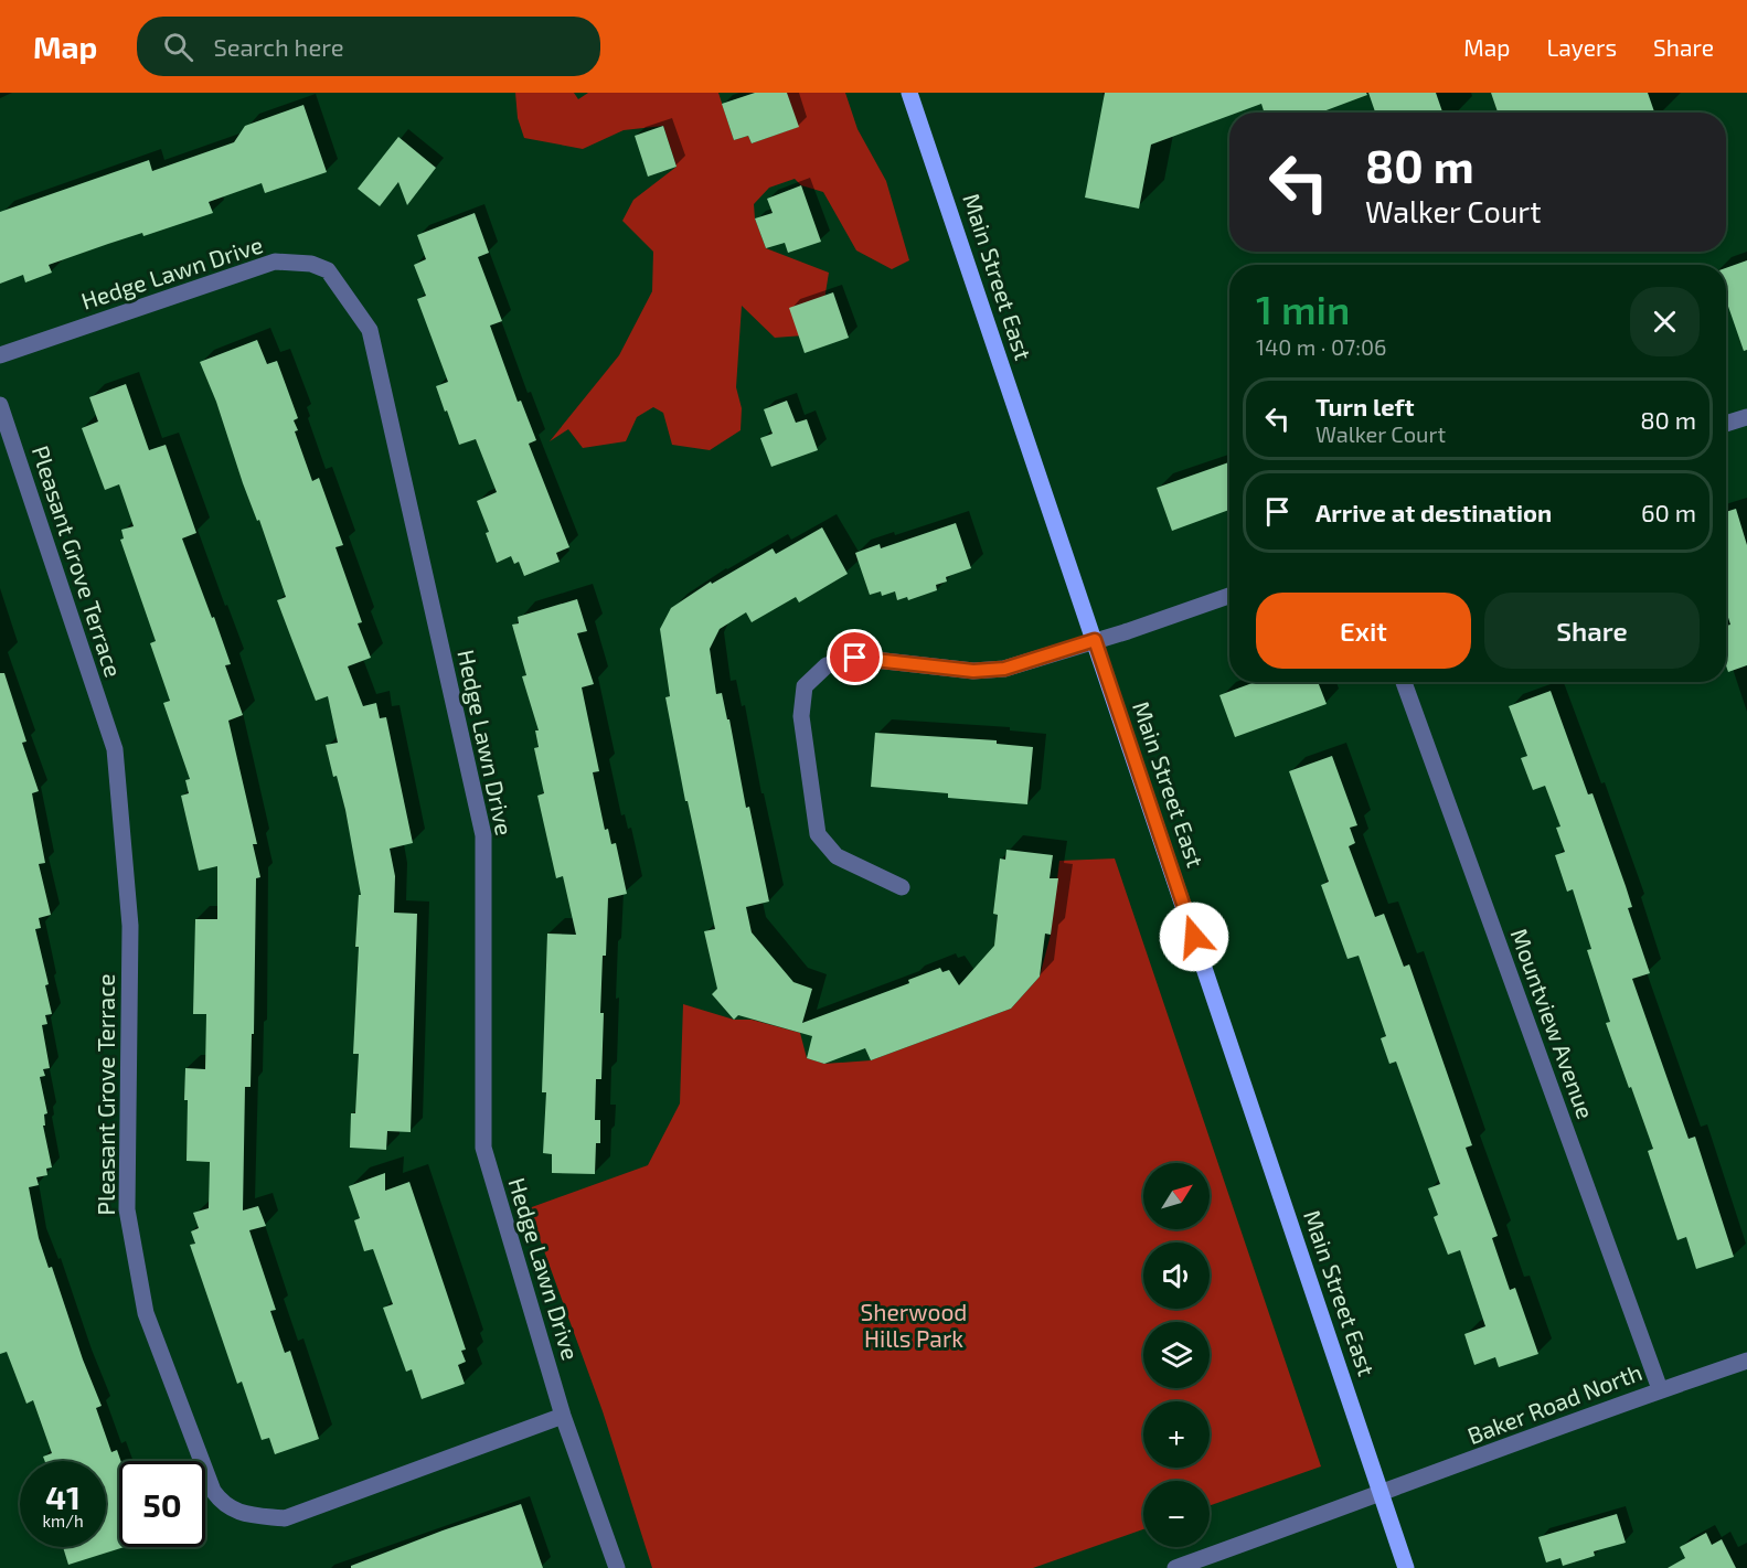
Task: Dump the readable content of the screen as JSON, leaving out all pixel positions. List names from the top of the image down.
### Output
{
  "streets": {
    "main road": ["Main Street East"],
    "street": [
      "Hedge Lawn Drive",
      "Pleasant Grove Terrace",
      "Mountview Avenue",
      "Baker Road North"
    ]
  },
  "crossings": [
    ["Hedge Lawn Drive", "Pleasant Grove Terrace"],
    ["Main Street East", "Baker Road North"],
    ["Mountview Avenue", "Baker Road North"]
  ],
  "parks": ["Sherwood Hills Park"],
  "north": "top right",
  "page": {
    "header": "Map",
    "search": "Search here",
    "nav": ["Map", "Layers", "Share"],
    "turn": ["80 m", "Walker Court"],
    "heading": ["1 min", "140 m · 07:06"],
    "list": [
      {
        "name": "Turn left",
        "note": "Walker Court",
        "value": "80 m"
      },
      {
        "name": "Arrive at destination",
        "value": "60 m"
      }
    ],
    "buttons": ["Exit", "Share"],
    "map_buttons": ["+", "−"],
    "speed": "41 km/h",
    "limit": "50"
  }
}
